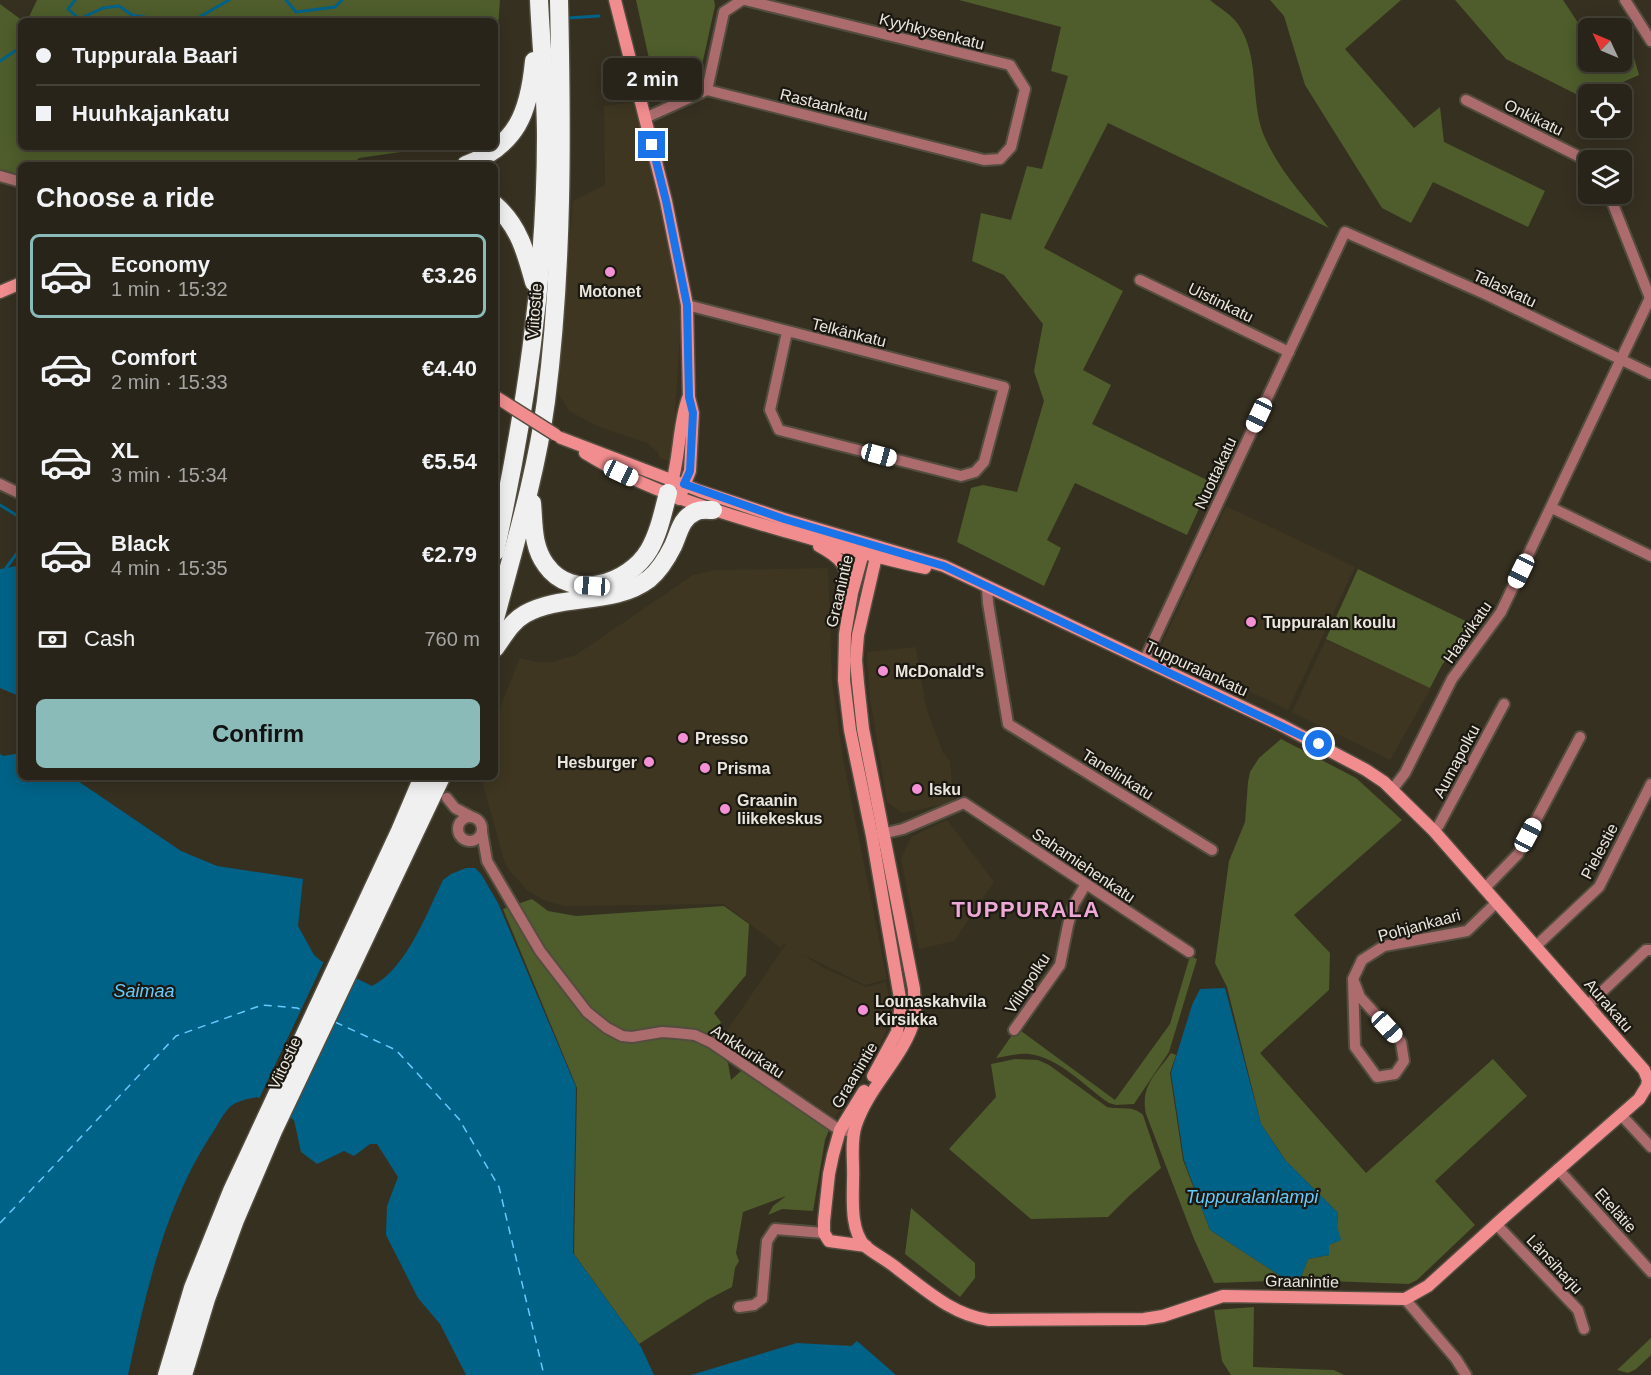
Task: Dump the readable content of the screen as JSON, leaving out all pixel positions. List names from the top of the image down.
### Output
{
  "streets": {
    "highway": ["Viitostie"],
    "street": [
      "Kyyhkysenkatu",
      "Rastaankatu",
      "Onkikatu",
      "Talaskatu",
      "Uistinkatu",
      "Telkänkatu",
      "Nuottakatu",
      "Graanintie",
      "Haavikatu",
      "Tuppuralankatu",
      "Aumapolku",
      "Tanelinkatu",
      "Pielestie",
      "Sahamiehenkatu",
      "Pohjankaari",
      "Viilupolku",
      "Aurakatu",
      "Ankkurikatu",
      "Etelätie",
      "Länsiharju"
    ]
  },
  "crossings": [
    ["Kyyhkysenkatu", "Rastaankatu"],
    ["Talaskatu", "Nuottakatu"],
    ["Talaskatu", "Haavikatu"],
    ["Uistinkatu", "Nuottakatu"],
    ["Nuottakatu", "Tuppuralankatu"],
    ["Graanintie", "Tuppuralankatu"],
    ["Graanintie", "Sahamiehenkatu"],
    ["Graanintie", "Aurakatu"],
    ["Graanintie", "Ankkurikatu"],
    ["Haavikatu", "Tuppuralankatu"],
    ["Haavikatu", "Aurakatu"],
    ["Tuppuralankatu", "Tanelinkatu"],
    ["Tuppuralankatu", "Aurakatu"],
    ["Aumapolku", "Aurakatu"],
    ["Pielestie", "Aurakatu"],
    ["Sahamiehenkatu", "Viilupolku"],
    ["Pohjankaari", "Aurakatu"],
    ["Aurakatu", "Etelätie"],
    ["Aurakatu", "Länsiharju"]
  ],
  "districts": ["TUPPURALA"],
  "water": ["Saimaa", "Tuppuralanlampi"],
  "places": [
    "Motonet",
    "Tuppuralan koulu",
    "McDonald's",
    "Presso",
    "Hesburger",
    "Prisma",
    "Isku",
    "Graanin liikekeskus",
    "Lounaskahvila Kirsikka"
  ],
  "north": "top left",
  "page": {
    "banner": ["Tuppurala Baari", "Huuhkajankatu"],
    "bubble": "2 min",
    "heading": "Choose a ride",
    "list": [
      {
        "name": "Economy",
        "note": "1 min · 15:32",
        "value": "€3.26"
      },
      {
        "name": "Comfort",
        "note": "2 min · 15:33",
        "value": "€4.40"
      },
      {
        "name": "XL",
        "note": "3 min · 15:34",
        "value": "€5.54"
      },
      {
        "name": "Black",
        "note": "4 min · 15:35",
        "value": "€2.79"
      }
    ],
    "pay": ["Cash", "760 m"],
    "buttons": "Confirm"
  }
}
